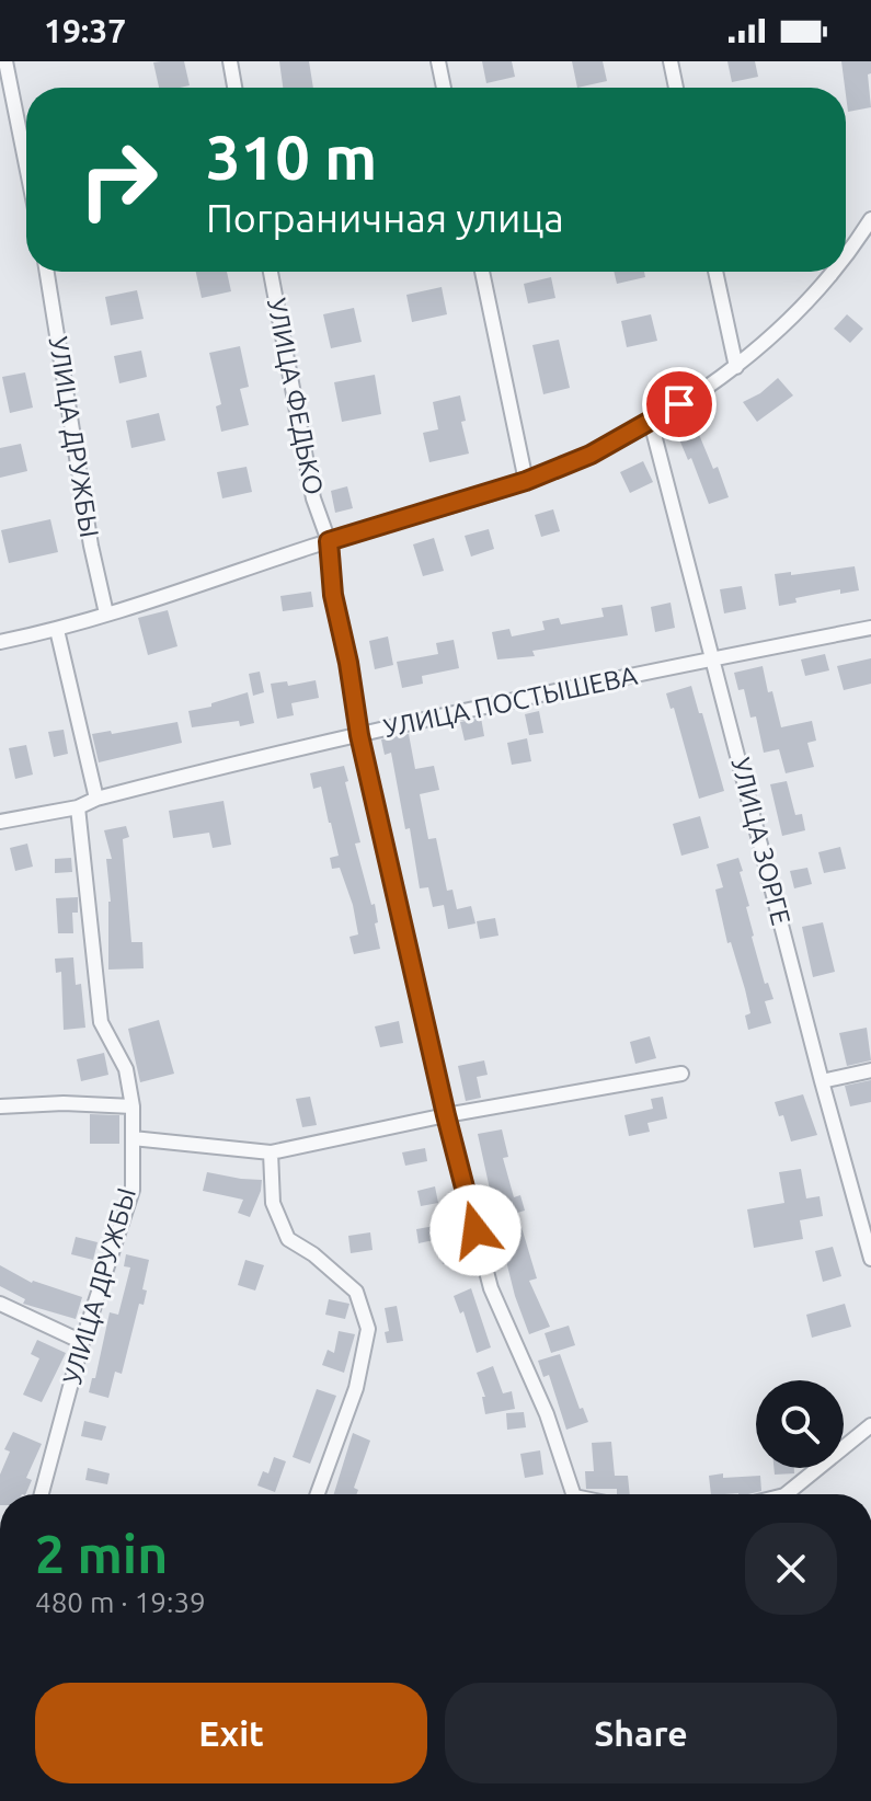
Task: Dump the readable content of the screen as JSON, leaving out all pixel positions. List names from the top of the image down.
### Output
{
  "streets": {
    "street": [
      "УЛИЦА ФЕДЬКО",
      "УЛИЦА ДРУЖБЫ",
      "УЛИЦА ПОСТЫШЕВА",
      "УЛИЦА ЗОРГЕ"
    ]
  },
  "crossings": [
    ["УЛИЦА ФЕДЬКО", "УЛИЦА ПОСТЫШЕВА"],
    ["УЛИЦА ДРУЖБЫ", "УЛИЦА ПОСТЫШЕВА"],
    ["УЛИЦА ПОСТЫШЕВА", "УЛИЦА ЗОРГЕ"]
  ],
  "page": {
    "status": "19:37",
    "turn": ["310 m", "Пограничная улица"],
    "heading": ["2 min", "480 m · 19:39"],
    "buttons": ["Exit", "Share"]
  }
}
